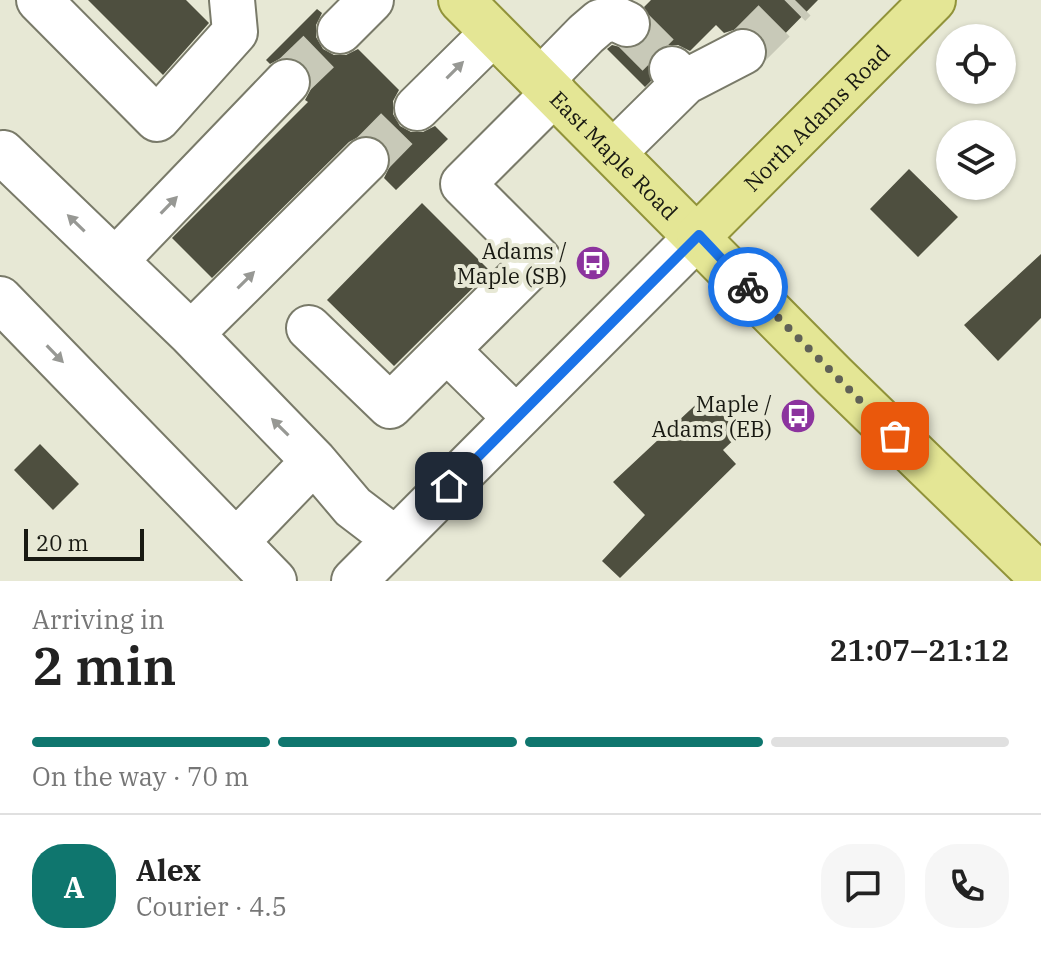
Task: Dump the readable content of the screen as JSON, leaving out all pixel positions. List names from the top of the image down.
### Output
{
  "streets": {
    "main road": ["North Adams Road", "East Maple Road"]
  },
  "crossings": [
    ["North Adams Road", "East Maple Road"]
  ],
  "places": {
    "bus stop": ["Adams / Maple (SB)", "Maple / Adams (EB)"]
  },
  "scale_bar": "20 m",
  "page": {
    "scale": "20 m",
    "heading": ["2 min", "Arriving in", "21:07–21:12"],
    "panel": ["Alex", "Courier · 4.5"],
    "bar": "On the way · 70 m",
    "round": "A"
  }
}
